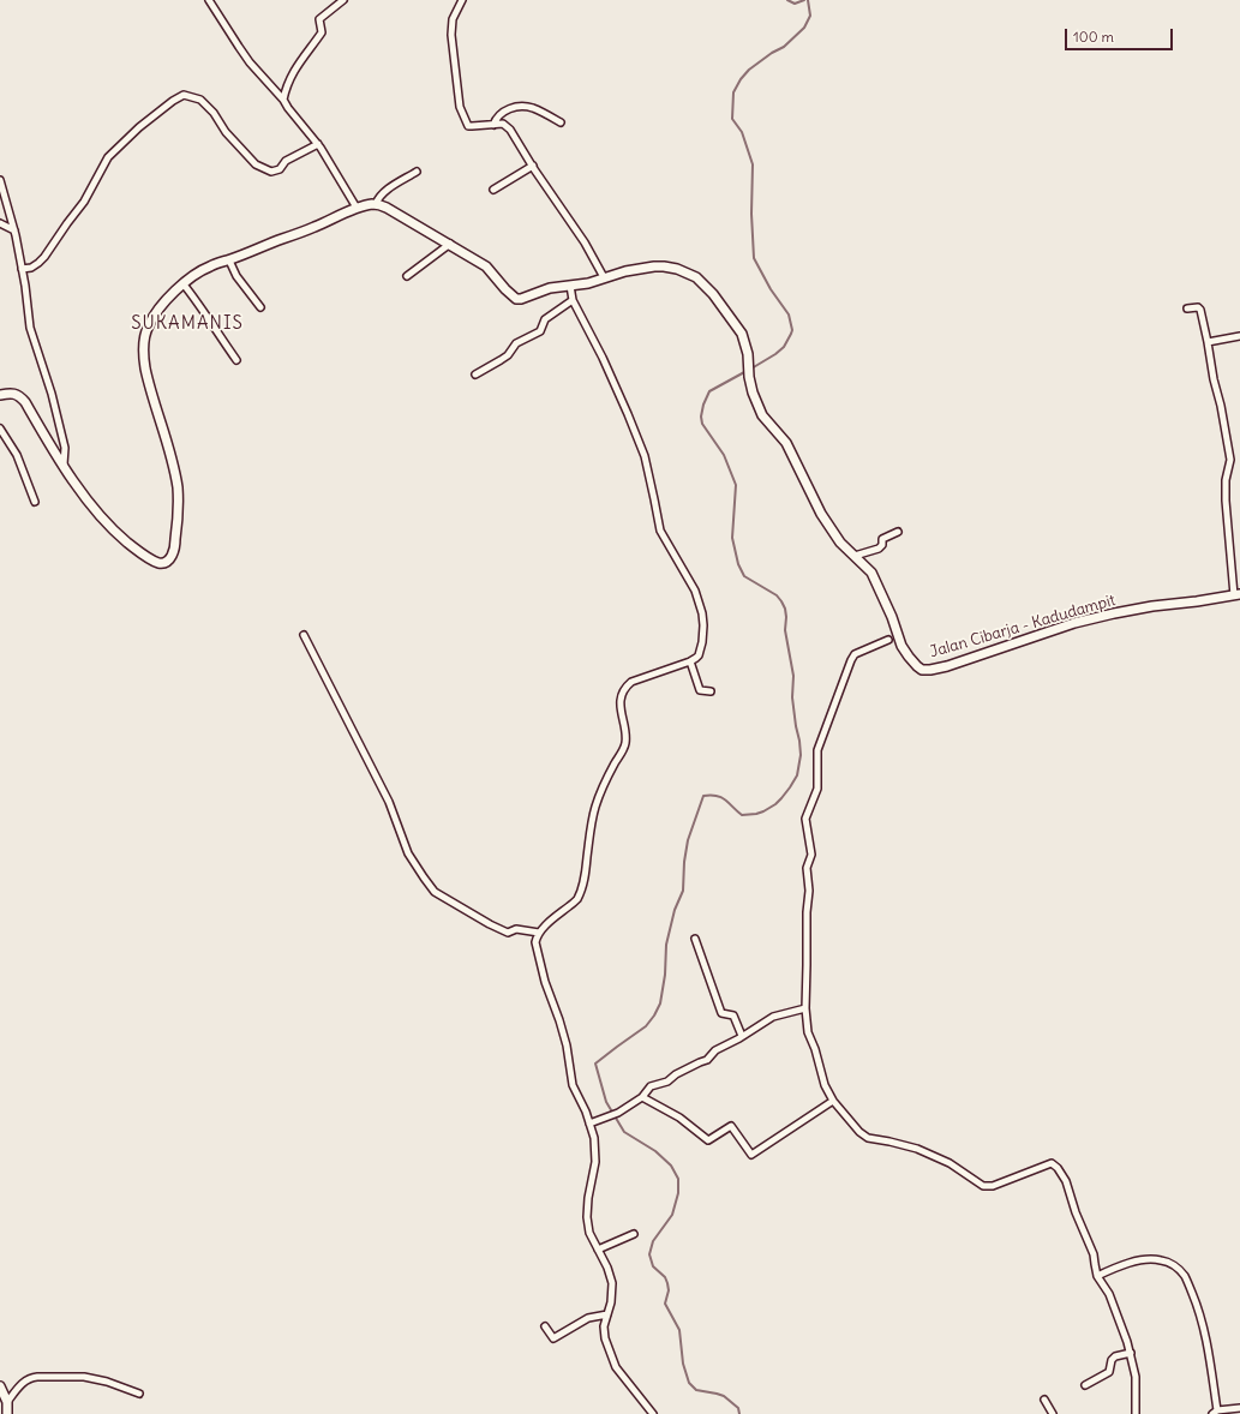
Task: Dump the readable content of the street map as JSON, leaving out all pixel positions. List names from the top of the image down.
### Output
{
  "streets": {
    "street": ["Jalan Cibarja - Kadudampit"]
  },
  "districts": ["SUKAMANIS"],
  "scale_bar": "100 m"
}
